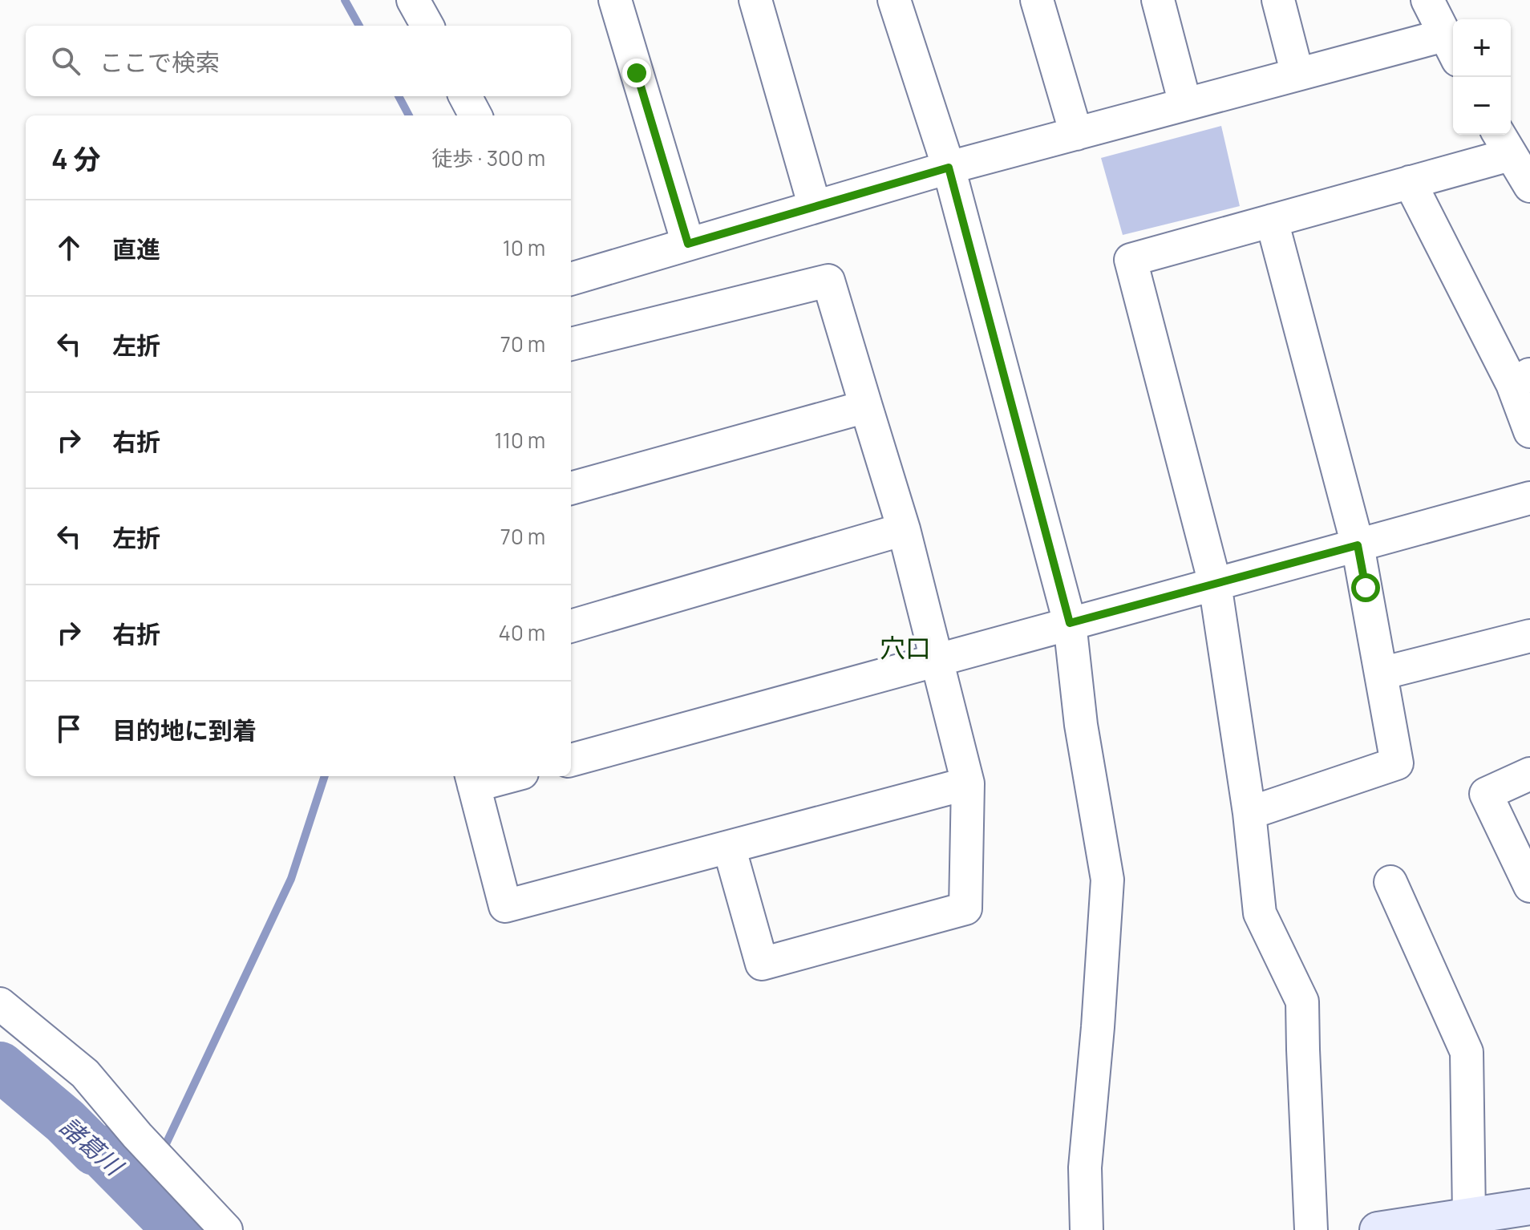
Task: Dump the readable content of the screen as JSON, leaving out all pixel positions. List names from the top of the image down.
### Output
{
  "districts": ["穴口"],
  "water": ["諸葛川"],
  "page": {
    "map_buttons": ["+", "−"],
    "search": "ここで検索",
    "heading": ["4 分", "徒歩 · 300 m"],
    "list": [
      ["直進", "10 m"],
      ["左折", "70 m"],
      ["右折", "110 m"],
      ["左折", "70 m"],
      ["右折", "40 m"],
      "目的地に到着"
    ]
  }
}
